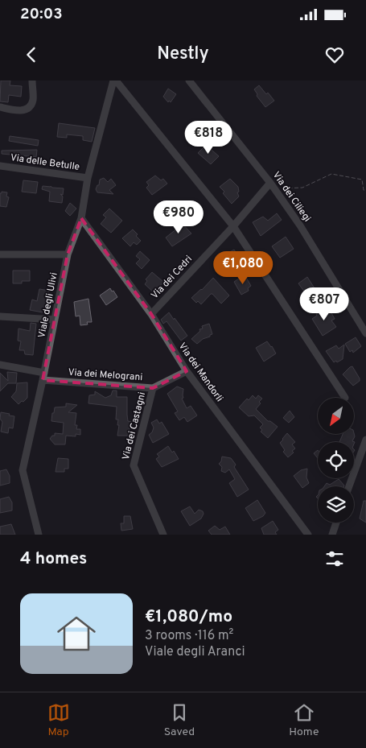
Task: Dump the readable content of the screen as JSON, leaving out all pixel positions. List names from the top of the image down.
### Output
{
  "streets": {
    "street": [
      "Via delle Betulle",
      "Via dei Ciliegi",
      "Via dei Cedri",
      "Viale degli Ulivi",
      "Via dei Mandorli",
      "Via dei Melograni",
      "Via dei Castagni"
    ]
  },
  "crossings": [
    ["Via delle Betulle", "Viale degli Ulivi"],
    ["Via dei Ciliegi", "Via dei Cedri"],
    ["Via dei Cedri", "Via dei Mandorli"],
    ["Viale degli Ulivi", "Via dei Mandorli"],
    ["Viale degli Ulivi", "Via dei Melograni"],
    ["Via dei Mandorli", "Via dei Melograni"],
    ["Via dei Melograni", "Via dei Castagni"]
  ],
  "north": "bottom left",
  "page": {
    "status": "20:03",
    "header": "Nestly",
    "price": [
      "€818",
      "€980",
      "€1,080",
      "€807"
    ],
    "heading": "4 homes",
    "list": [
      {
        "name": "€1,080/mo",
        "note": "3 rooms · 116 m² · Viale degli Aranci"
      }
    ],
    "tabs": ["Map", "Saved", "Home"]
  }
}
